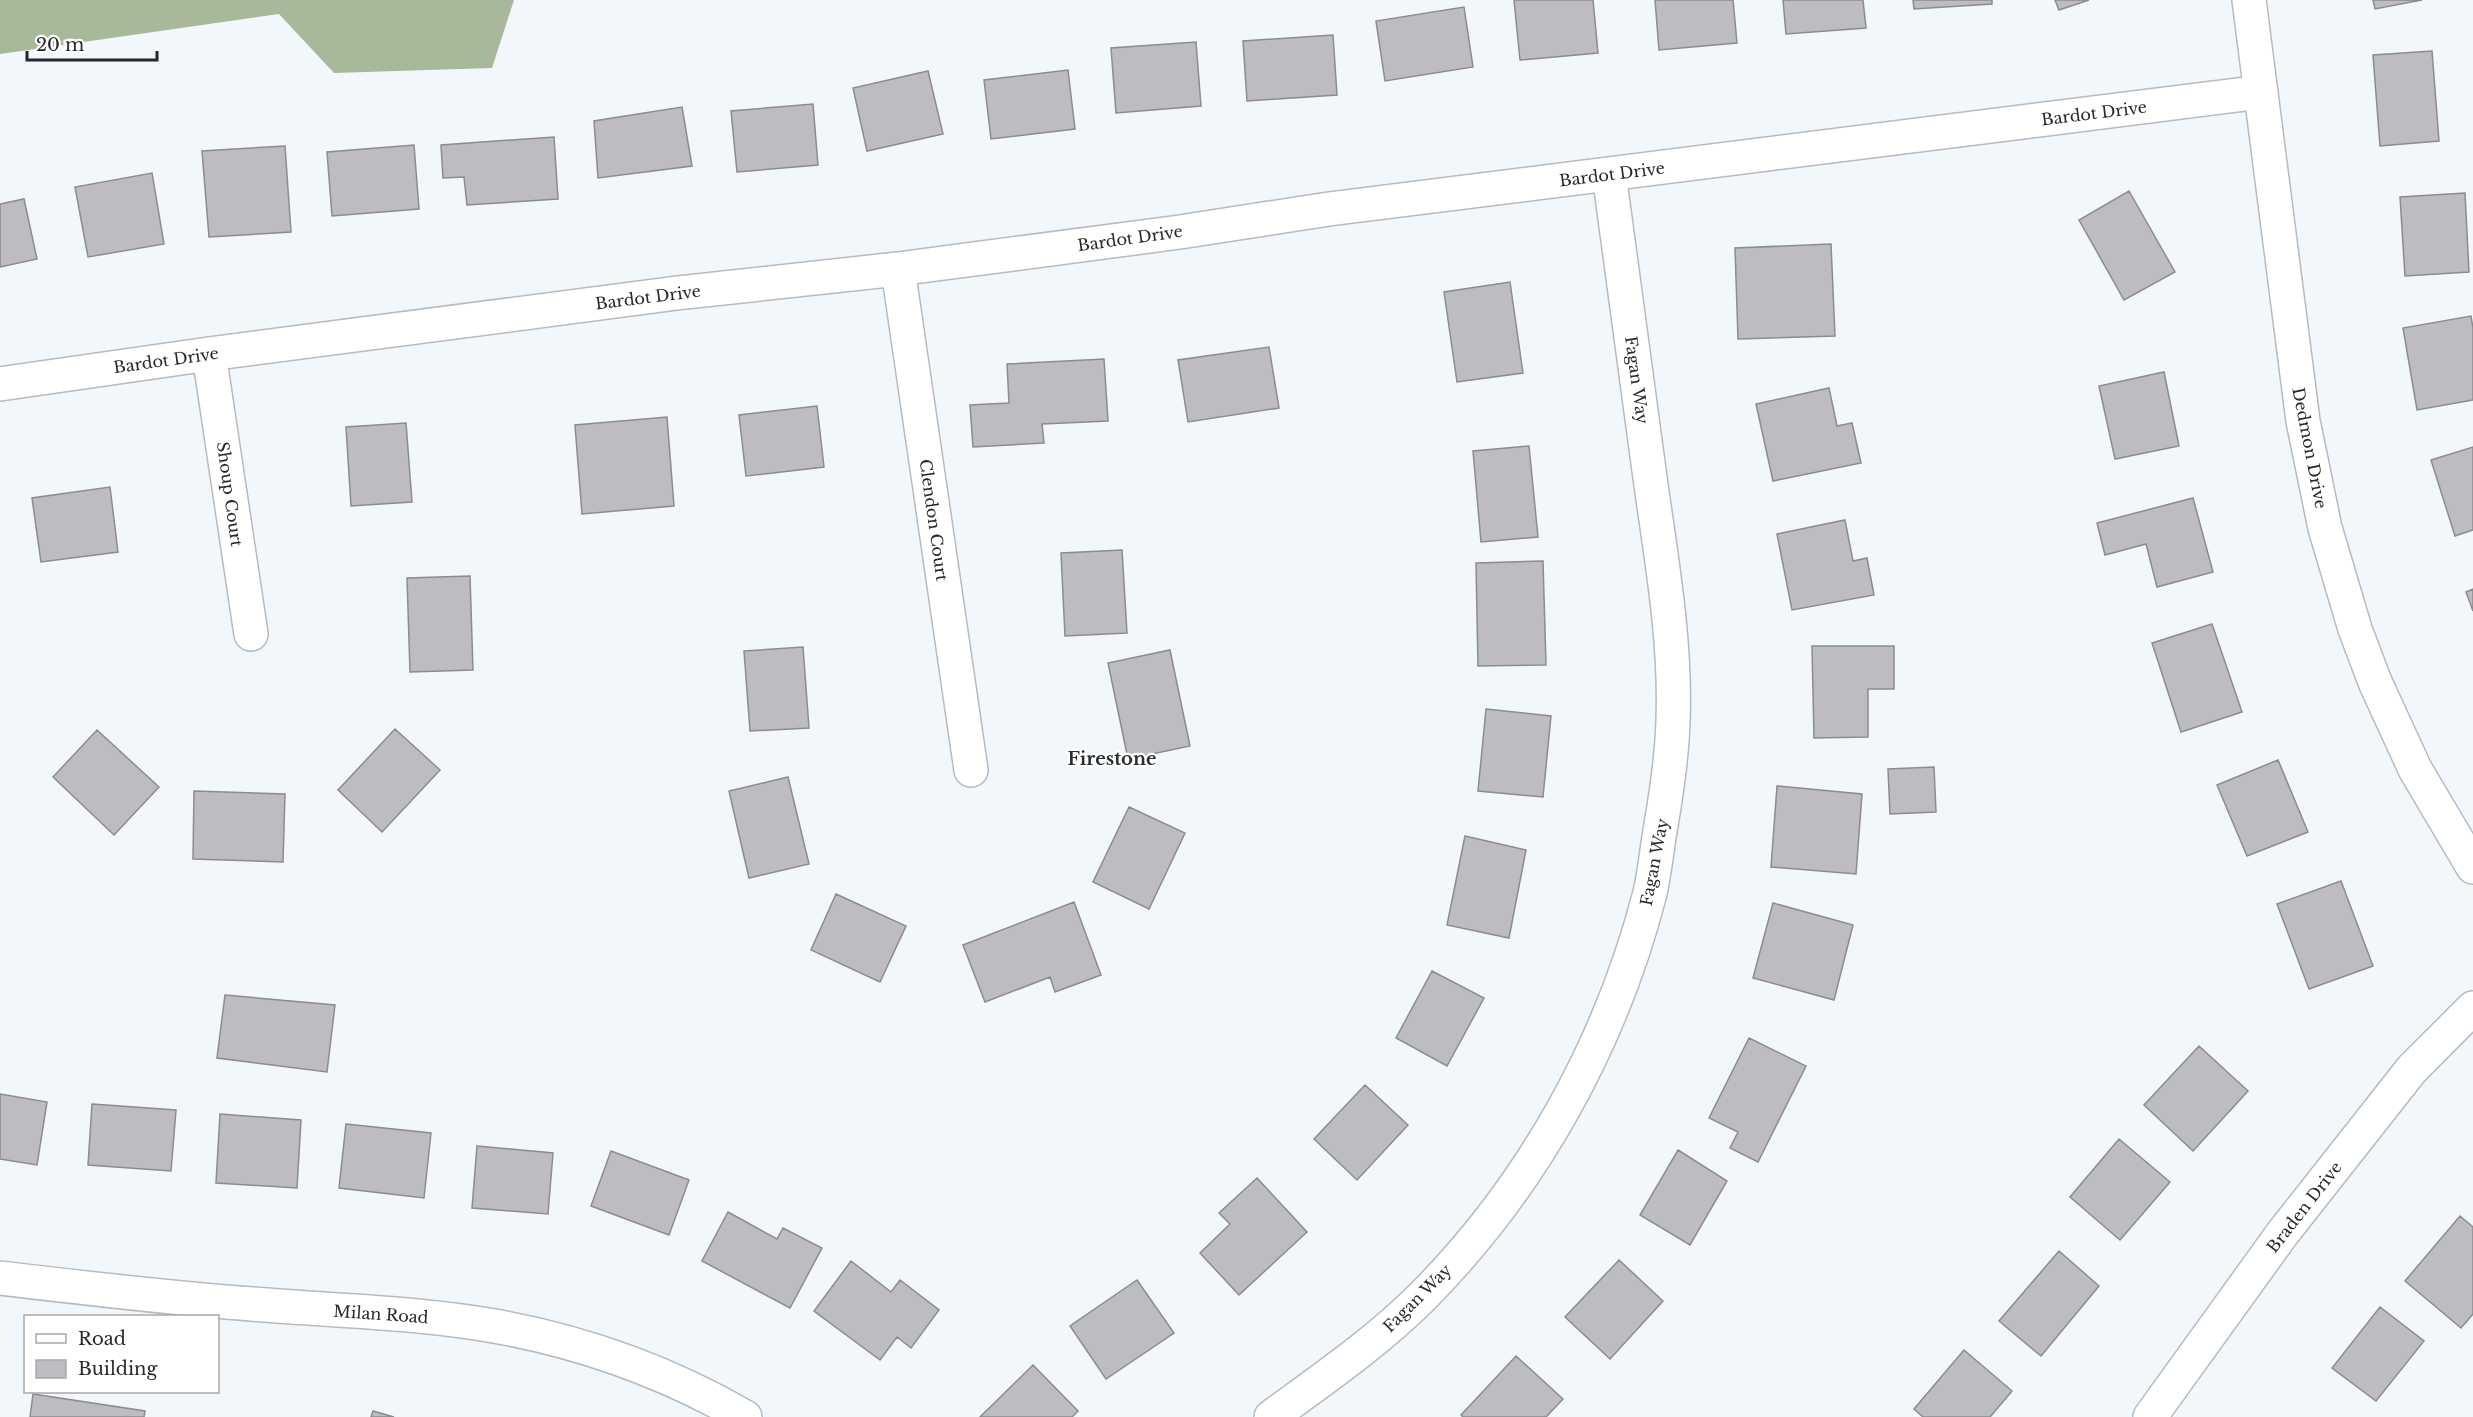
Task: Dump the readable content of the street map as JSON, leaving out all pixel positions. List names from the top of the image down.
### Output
{
  "streets": {
    "street": [
      "Bardot Drive",
      "Fagan Way",
      "Dedmon Drive",
      "Shoup Court",
      "Clendon Court",
      "Braden Drive",
      "Milan Road"
    ]
  },
  "crossings": [
    ["Bardot Drive", "Fagan Way"],
    ["Bardot Drive", "Dedmon Drive"],
    ["Bardot Drive", "Shoup Court"],
    ["Bardot Drive", "Clendon Court"]
  ],
  "districts": ["Firestone"],
  "legend": ["Road", "Building"],
  "scale_bar": "20 m"
}
